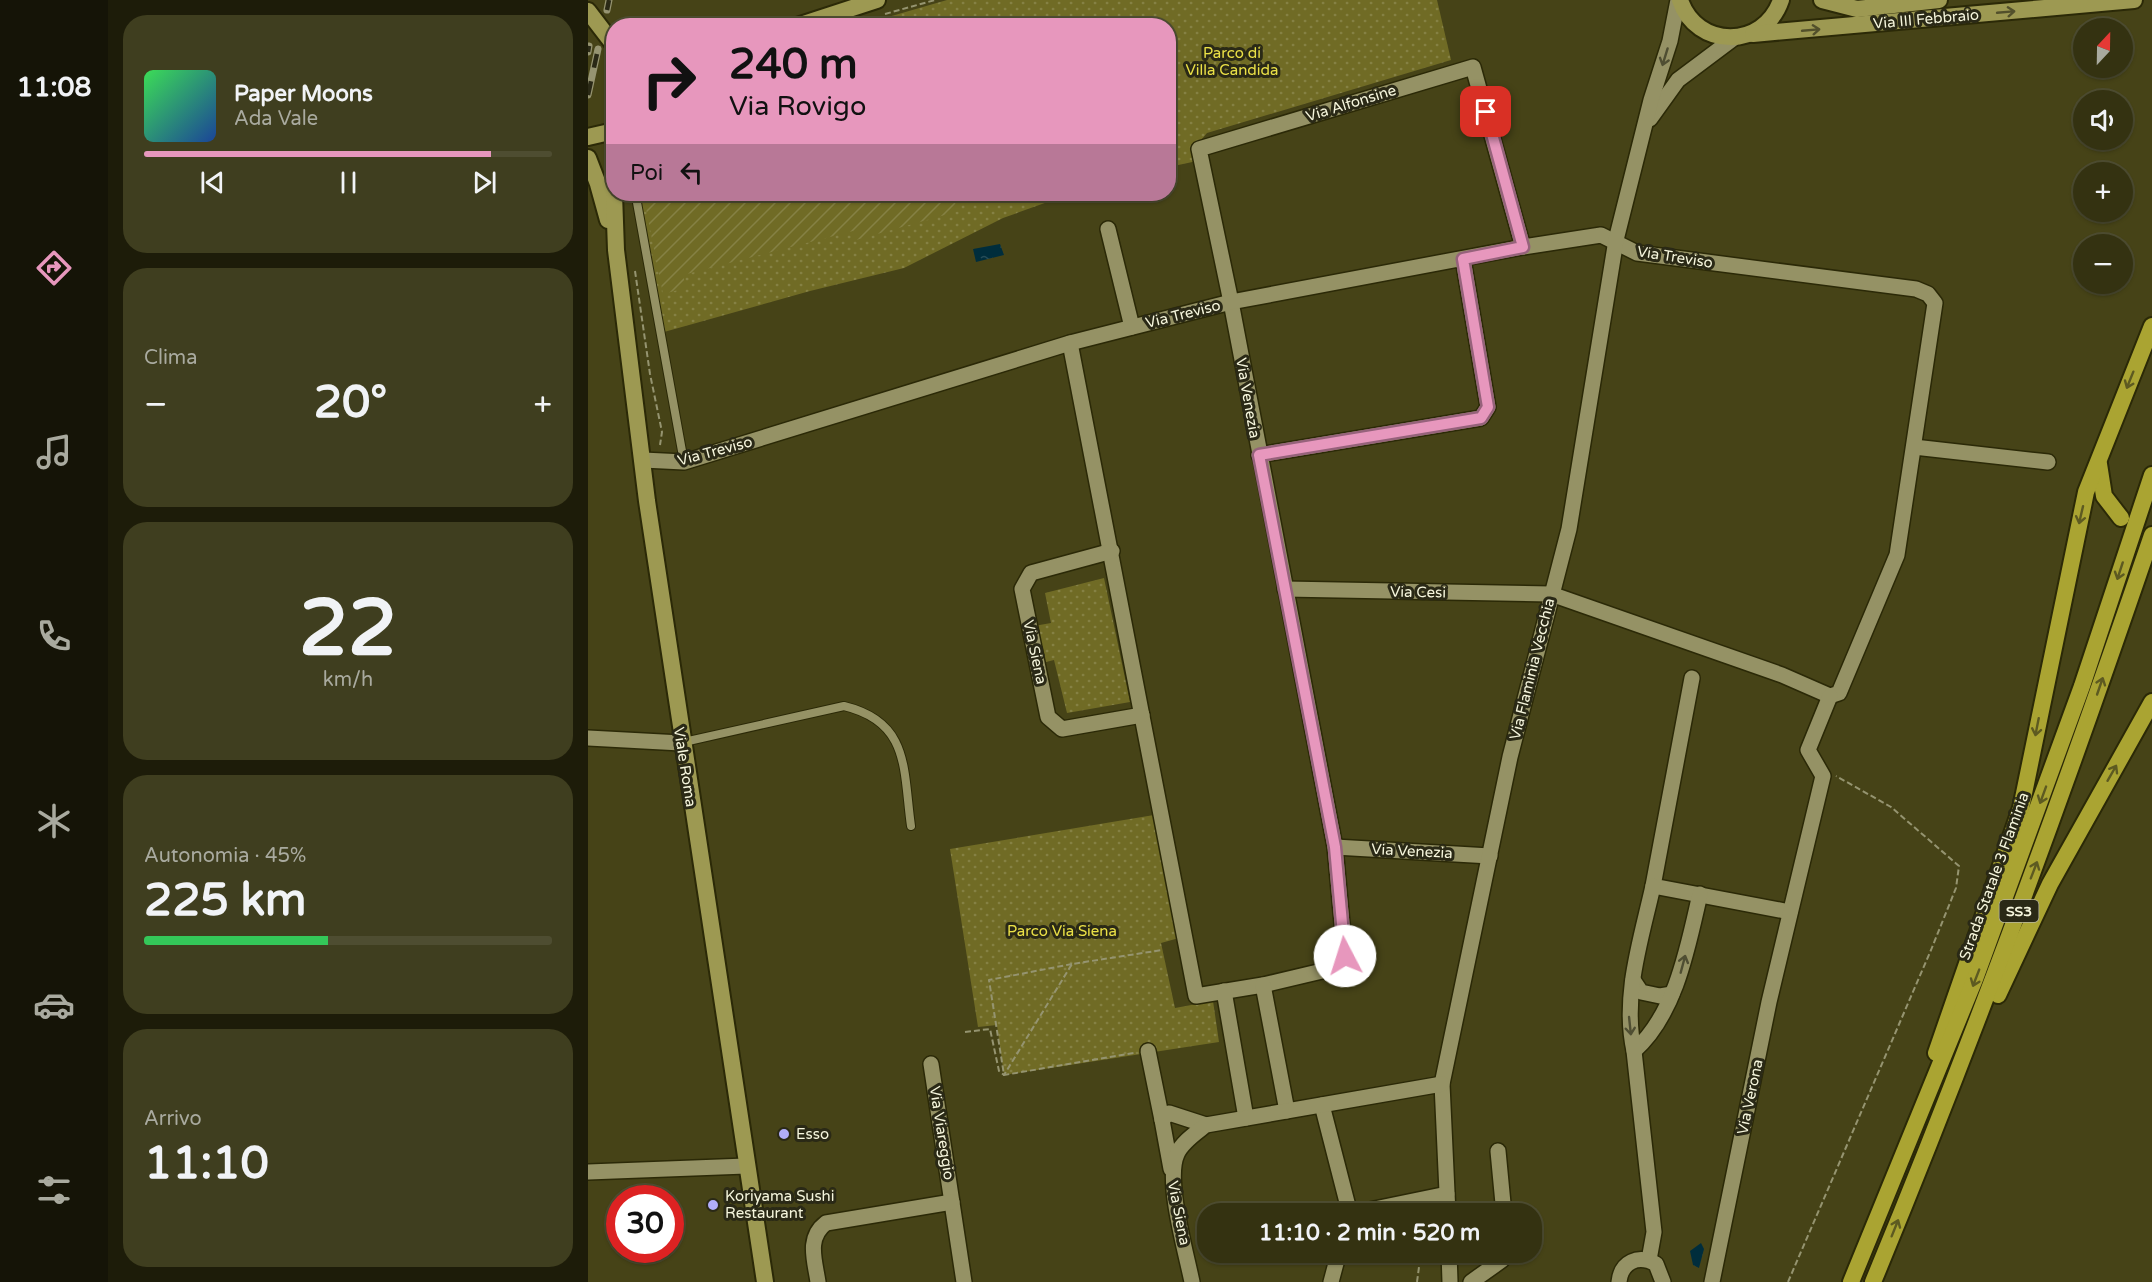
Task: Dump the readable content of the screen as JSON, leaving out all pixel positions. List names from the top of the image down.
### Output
{
  "streets": {
    "highway": ["Strada Statale 3 Flaminia", "SS3"],
    "main road": ["Via III Febbraio", "Via Flaminia Vecchia", "Viale Roma"],
    "street": [
      "Via Alfonsine",
      "Via Treviso",
      "Via Venezia",
      "Via Cesi",
      "Via Siena",
      "Via Verona",
      "Via Viareggio"
    ]
  },
  "crossings": [
    ["Via III Febbraio", "Via Flaminia Vecchia"],
    ["Via Alfonsine", "Via Treviso"],
    ["Via Alfonsine", "Via Venezia"],
    ["Via Treviso", "Via Venezia"],
    ["Via Treviso", "Via Flaminia Vecchia"],
    ["Via Treviso", "Viale Roma"],
    ["Via Treviso", "Via Verona"],
    ["Via Venezia", "Via Cesi"],
    ["Via Venezia", "Via Flaminia Vecchia"],
    ["Via Cesi", "Via Flaminia Vecchia"]
  ],
  "parks": ["Parco di Villa Candida", "Parco Via Siena"],
  "places": ["Esso", "Koriyama Sushi Restaurant"],
  "north": "top",
  "page": {
    "tabs": "11:08",
    "map_buttons": ["+", "−"],
    "turn": ["240 m", "Via Rovigo"],
    "song": ["Paper Moons", "Ada Vale"],
    "then": "Poi",
    "tile": [
      "Clima",
      ["22", "km/h"],
      ["Autonomia · 45%", "225 km"],
      ["Arrivo", "11:10"]
    ],
    "heat": ["−", "20°", "+"],
    "limit": "30",
    "trip": "11:10 · 2 min · 520 m"
  }
}
